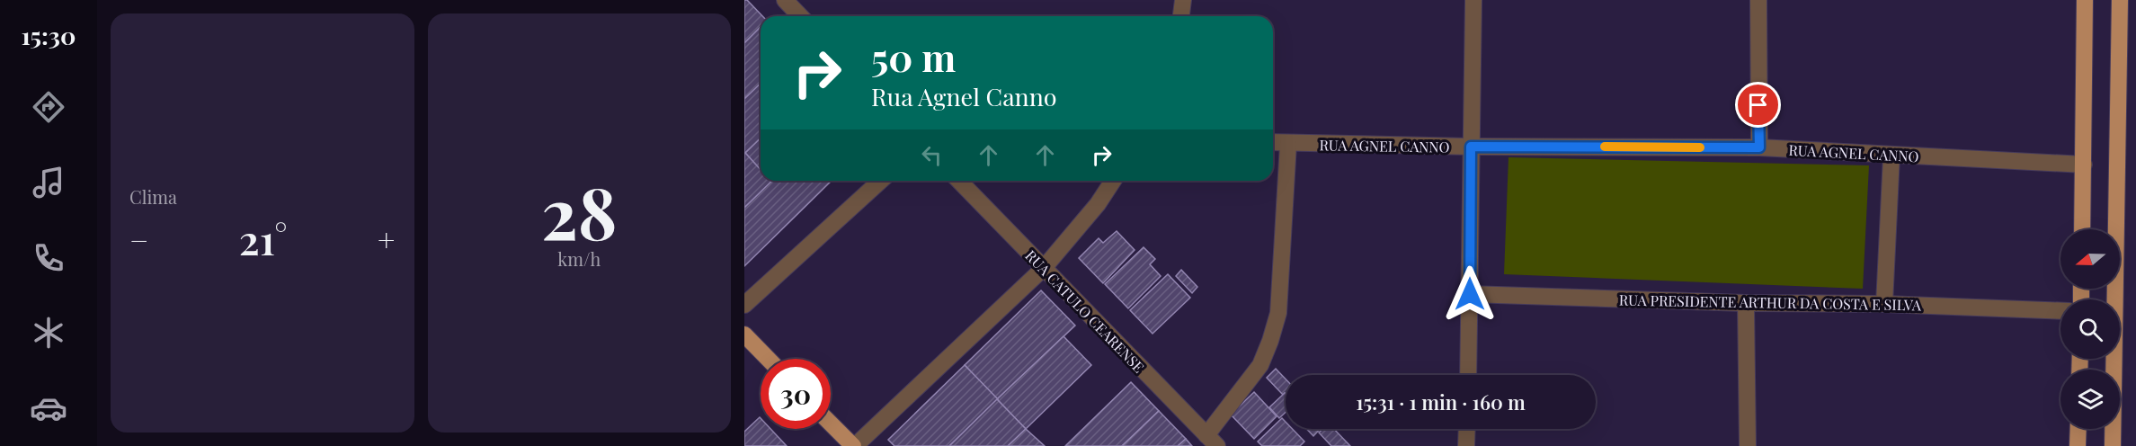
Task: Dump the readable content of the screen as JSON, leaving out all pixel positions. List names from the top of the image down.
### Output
{
  "streets": {
    "street": ["RUA AGNEL CANNO", "RUA PRESIDENTE ARTHUR DA COSTA E SILVA", "RUA CATULO CEARENSE"]
  },
  "north": "left",
  "page": {
    "tabs": "15:30",
    "tile": [
      "Clima",
      ["28", "km/h"]
    ],
    "turn": ["50 m", "Rua Agnel Canno"],
    "heat": ["−", "21°", "+"],
    "limit": "30",
    "trip": "15:31 · 1 min · 160 m"
  }
}
